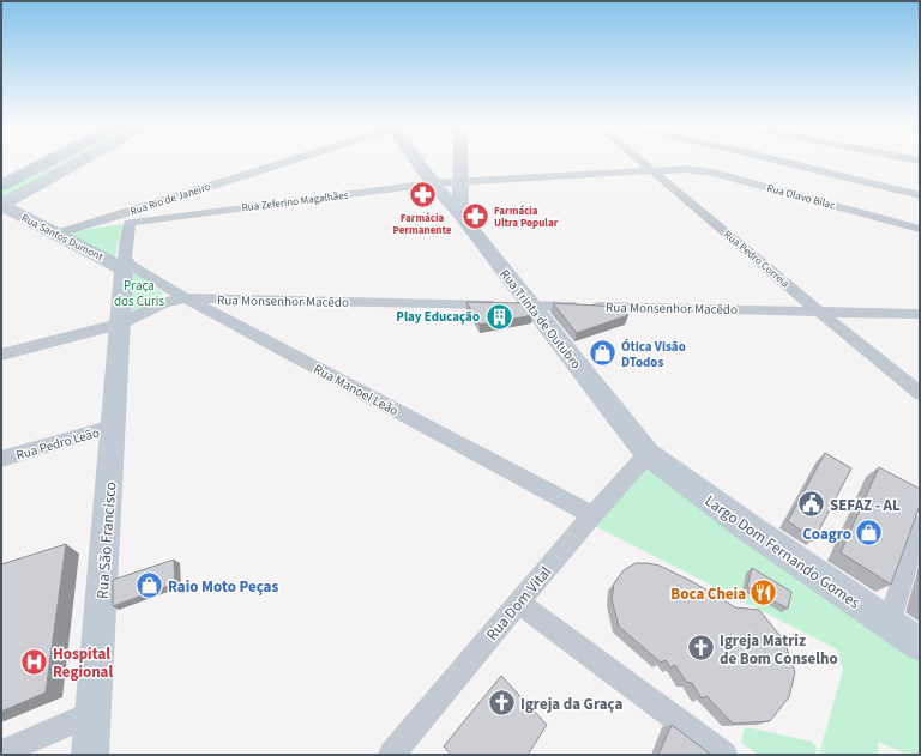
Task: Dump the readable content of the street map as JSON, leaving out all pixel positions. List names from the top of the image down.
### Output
{
  "streets": {
    "street": [
      "Rua Olavo Bilac",
      "Rua Rio de Janeiro",
      "Rua Zeferino Magalhães",
      "Rua Santos Dumont",
      "Rua Pedro Correia",
      "Rua Monsenhor Macêdo",
      "Rua Trinta de Outubro",
      "Rua Manoel Leão",
      "Rua Pedro Leão",
      "Rua São Francisco",
      "Largo Dom Fernando Gomes",
      "Rua Dom Vital"
    ]
  },
  "crossings": [
    ["Rua Olavo Bilac", "Rua Zeferino Magalhães"],
    ["Rua Olavo Bilac", "Rua Pedro Correia"],
    ["Rua Rio de Janeiro", "Rua Zeferino Magalhães"],
    ["Rua Rio de Janeiro", "Rua Santos Dumont"],
    ["Rua Zeferino Magalhães", "Rua Trinta de Outubro"],
    ["Rua Santos Dumont", "Rua Manoel Leão"],
    ["Rua Santos Dumont", "Rua São Francisco"],
    ["Rua Pedro Correia", "Rua Monsenhor Macêdo"],
    ["Rua Monsenhor Macêdo", "Rua Trinta de Outubro"],
    ["Rua Monsenhor Macêdo", "Rua Manoel Leão"],
    ["Rua Monsenhor Macêdo", "Rua São Francisco"],
    ["Rua Trinta de Outubro", "Largo Dom Fernando Gomes"],
    ["Rua Trinta de Outubro", "Rua Dom Vital"],
    ["Rua Manoel Leão", "Rua São Francisco"],
    ["Rua Manoel Leão", "Rua Dom Vital"],
    ["Rua Pedro Leão", "Rua São Francisco"],
    ["Largo Dom Fernando Gomes", "Rua Dom Vital"]
  ],
  "parks": ["Praça dos Curis"],
  "places": {
    "pharmacy": ["Farmácia Permanente", "Farmácia Ultra Popular"],
    "building": ["Play Educação"],
    "shop": ["Ótica Visão DTodos", "Coagro", "Raio Moto Peças"],
    "public building": ["SEFAZ - AL"],
    "restaurant": ["Boca Cheia"],
    "church": ["Igreja Matriz de Bom Conselho", "Igreja da Graça"],
    "hospital": ["Hospital Regional"]
  }
}
